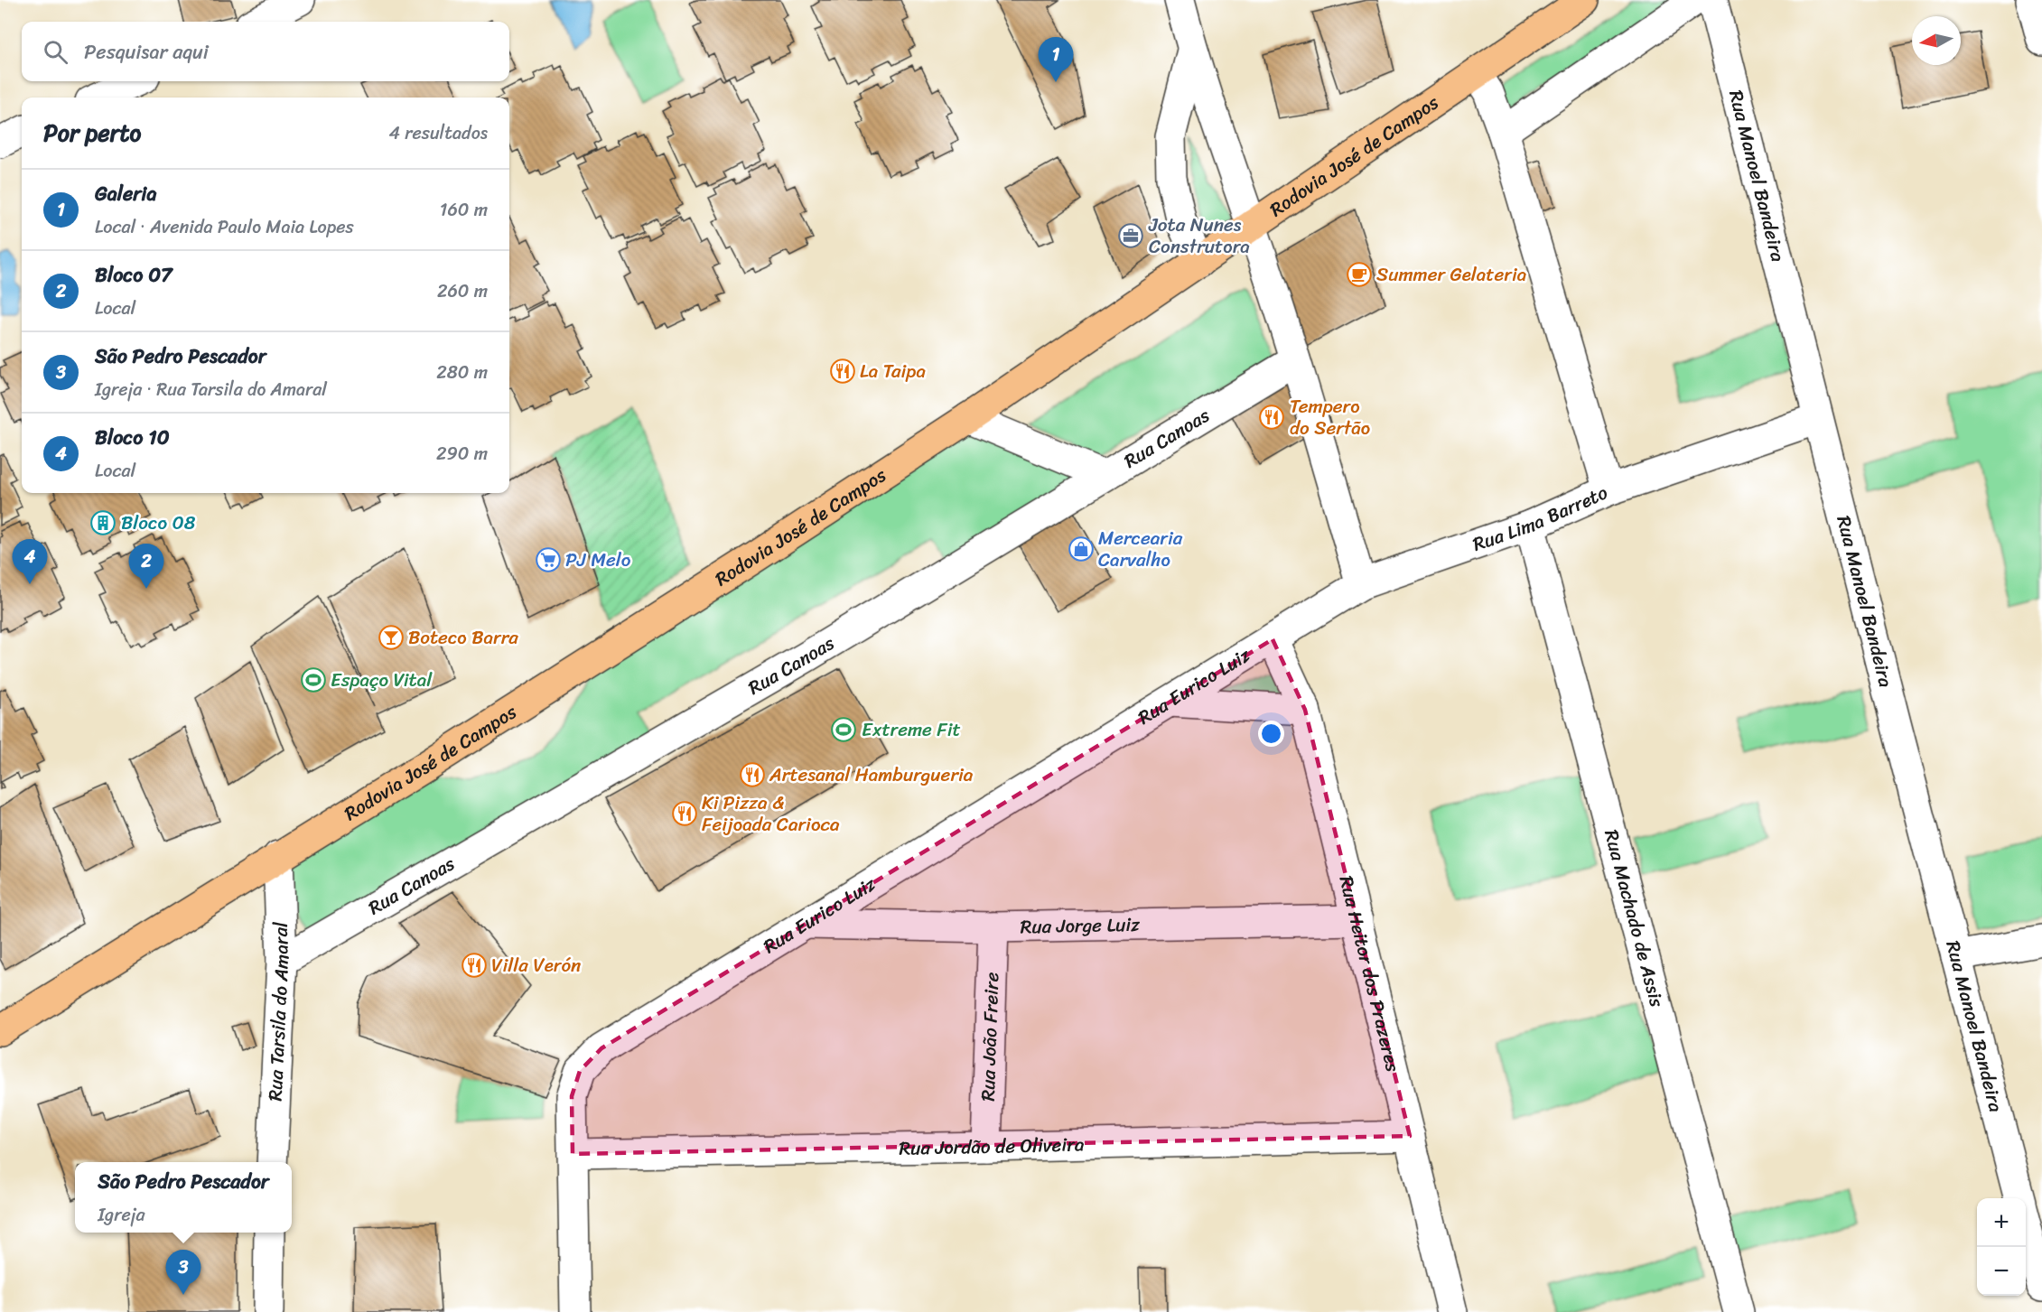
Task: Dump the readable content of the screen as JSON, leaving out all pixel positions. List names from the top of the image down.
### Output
{
  "streets": {
    "main road": ["Rodovia José de Campos"],
    "street": [
      "Rua Manoel Bandeira",
      "Rua Canoas",
      "Rua Lima Barreto",
      "Rua Eurico Luiz",
      "Rua Machado de Assis",
      "Rua Jorge Luiz",
      "Rua Heitor dos Prazeres",
      "Rua Tarsila do Amaral",
      "Rua João Freire",
      "Rua Jordão de Oliveira"
    ]
  },
  "crossings": [
    ["Rodovia José de Campos", "Rua Tarsila do Amaral"],
    ["Rua Manoel Bandeira", "Rua Lima Barreto"],
    ["Rua Canoas", "Rua Tarsila do Amaral"],
    ["Rua Lima Barreto", "Rua Eurico Luiz"],
    ["Rua Lima Barreto", "Rua Machado de Assis"],
    ["Rua Lima Barreto", "Rua Heitor dos Prazeres"],
    ["Rua Eurico Luiz", "Rua Jorge Luiz"],
    ["Rua Eurico Luiz", "Rua Heitor dos Prazeres"],
    ["Rua Eurico Luiz", "Rua Jordão de Oliveira"],
    ["Rua Jorge Luiz", "Rua Heitor dos Prazeres"],
    ["Rua Jorge Luiz", "Rua João Freire"],
    ["Rua Heitor dos Prazeres", "Rua Jordão de Oliveira"],
    ["Rua João Freire", "Rua Jordão de Oliveira"]
  ],
  "places": {
    "office": ["Jota Nunes Construtora"],
    "cafe": ["Summer Gelateria"],
    "restaurant": [
      "La Taipa",
      "Tempero do Sertão",
      "Artesanal Hamburgueria",
      "Ki Pizza & Feijoada Carioca",
      "Villa Verón"
    ],
    "building": ["Bloco 08"],
    "shop": ["Mercearia Carvalho"],
    "supermarket": ["PJ Melo"],
    "bar": ["Boteco Barra"],
    "sports": ["Espaço Vital", "Extreme Fit"]
  },
  "north": "left",
  "page": {
    "search": "Pesquisar aqui",
    "pins": [
      "1",
      "4",
      "2",
      "3"
    ],
    "heading": ["Por perto", "4 resultados"],
    "list": [
      {
        "mark": "1",
        "name": "Galeria",
        "note": "Local · Avenida Paulo Maia Lopes",
        "value": "160 m"
      },
      {
        "mark": "2",
        "name": "Bloco 07",
        "note": "Local",
        "value": "260 m"
      },
      {
        "mark": "3",
        "name": "São Pedro Pescador",
        "note": "Igreja · Rua Tarsila do Amaral",
        "value": "280 m"
      },
      {
        "mark": "4",
        "name": "Bloco 10",
        "note": "Local",
        "value": "290 m"
      }
    ],
    "popup": ["São Pedro Pescador", "Igreja"],
    "map_buttons": ["+", "−"]
  }
}
